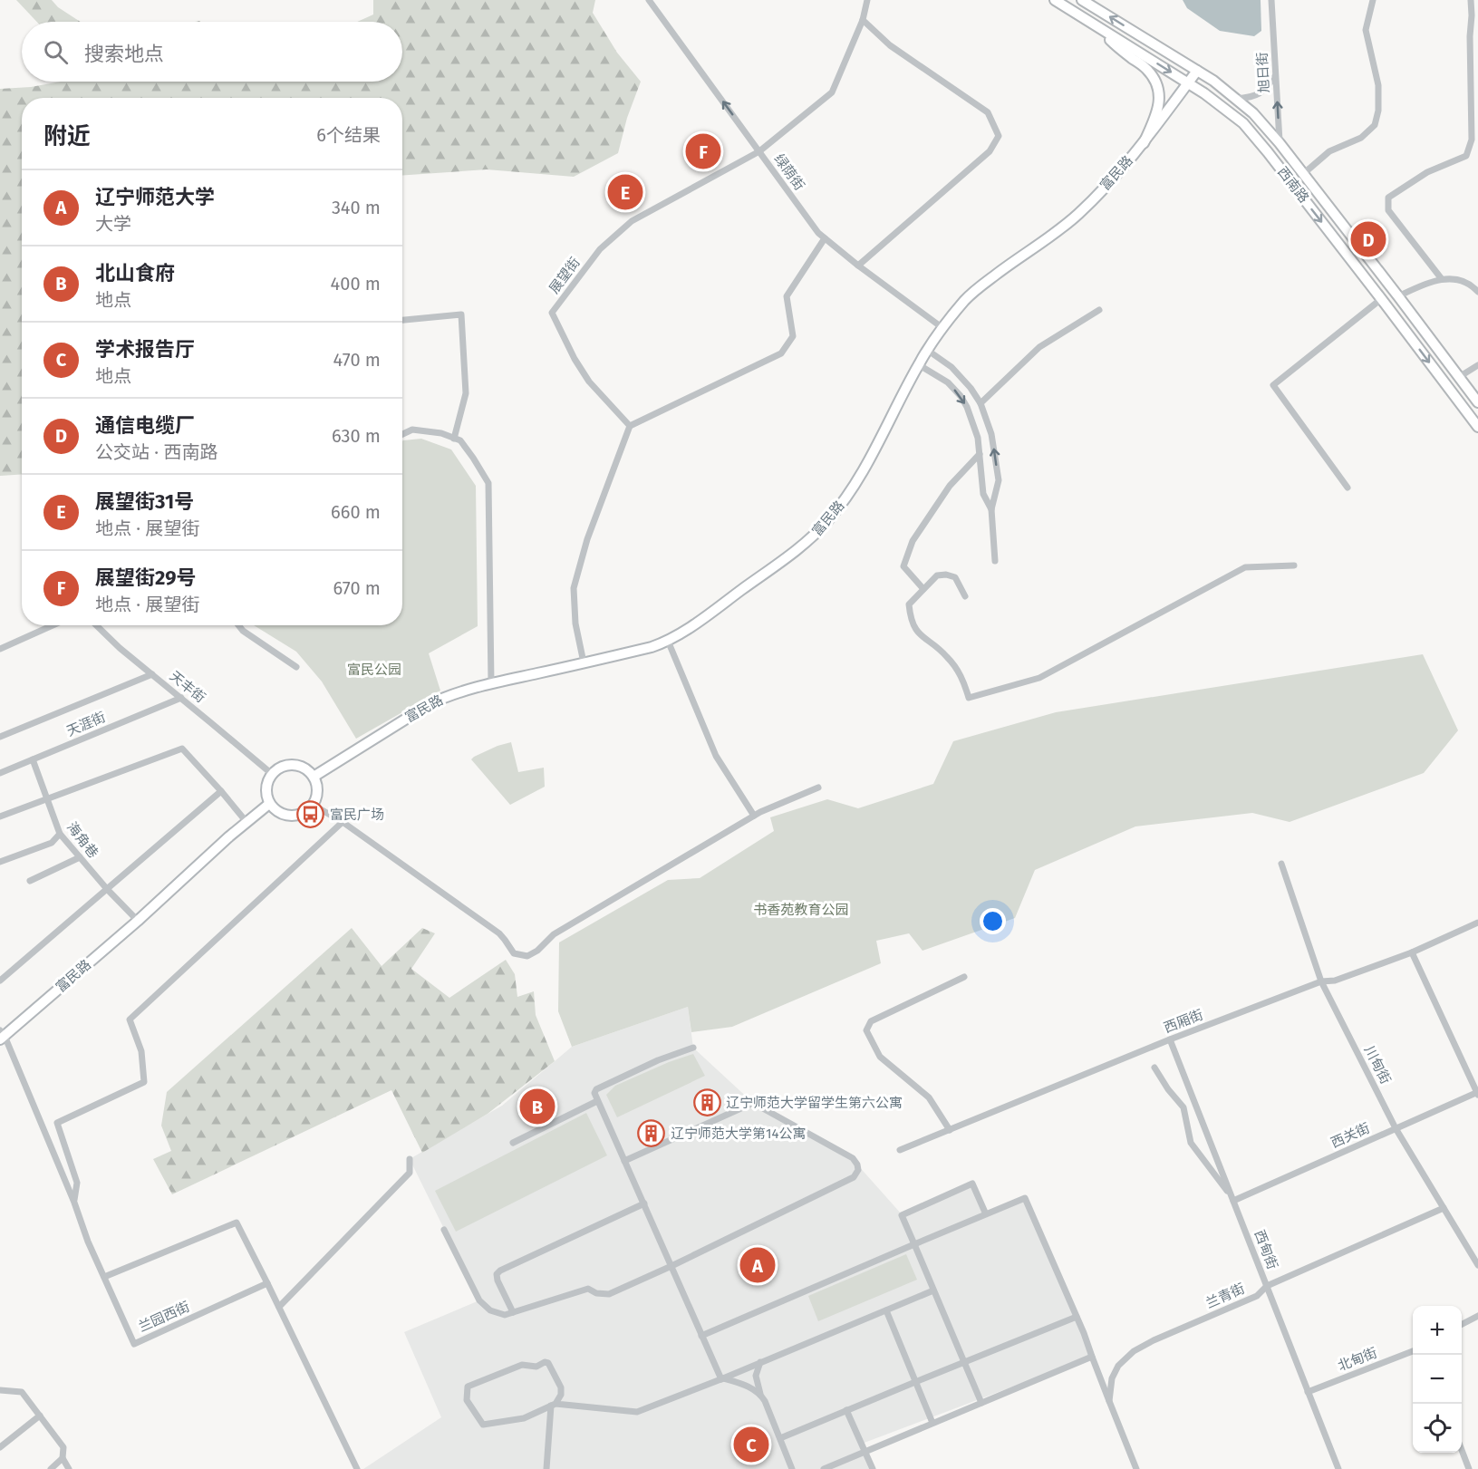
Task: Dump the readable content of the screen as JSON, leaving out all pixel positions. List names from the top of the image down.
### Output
{
  "streets": {
    "street": [
      "旭日街",
      "绿荫街",
      "富民路",
      "西南路",
      "展望街",
      "天丰街",
      "天涯街",
      "海角巷",
      "西厢街",
      "川甸街",
      "西关街",
      "西甸街",
      "兰青街",
      "兰园西街",
      "北甸街"
    ]
  },
  "crossings": [
    ["旭日街", "西南路"],
    ["绿荫街", "富民路"],
    ["绿荫街", "展望街"],
    ["富民路", "西南路"],
    ["富民路", "天丰街"],
    ["富民路", "海角巷"],
    ["富民路", "兰园西街"],
    ["天丰街", "天涯街"],
    ["天涯街", "海角巷"],
    ["西厢街", "川甸街"],
    ["西厢街", "西甸街"],
    ["川甸街", "西关街"],
    ["川甸街", "兰青街"],
    ["西关街", "西甸街"],
    ["西甸街", "兰青街"],
    ["西甸街", "北甸街"]
  ],
  "one_way": ["旭日街", "绿荫街"],
  "parks": ["富民公园", "书香苑教育公园"],
  "places": {
    "bus stop": ["富民广场"],
    "building": ["辽宁师范大学留学生第六公寓", "辽宁师范大学第14公寓"]
  },
  "page": {
    "search": "搜索地点",
    "heading": ["附近", "6个结果"],
    "pins": [
      "F",
      "E",
      "D",
      "B",
      "A",
      "C"
    ],
    "list": [
      {
        "mark": "A",
        "name": "辽宁师范大学",
        "note": "大学",
        "value": "340 m"
      },
      {
        "mark": "B",
        "name": "北山食府",
        "note": "地点",
        "value": "400 m"
      },
      {
        "mark": "C",
        "name": "学术报告厅",
        "note": "地点",
        "value": "470 m"
      },
      {
        "mark": "D",
        "name": "通信电缆厂",
        "note": "公交站 · 西南路",
        "value": "630 m"
      },
      {
        "mark": "E",
        "name": "展望街31号",
        "note": "地点 · 展望街",
        "value": "660 m"
      },
      {
        "mark": "F",
        "name": "展望街29号",
        "note": "地点 · 展望街",
        "value": "670 m"
      }
    ],
    "map_buttons": ["+", "−"]
  }
}
